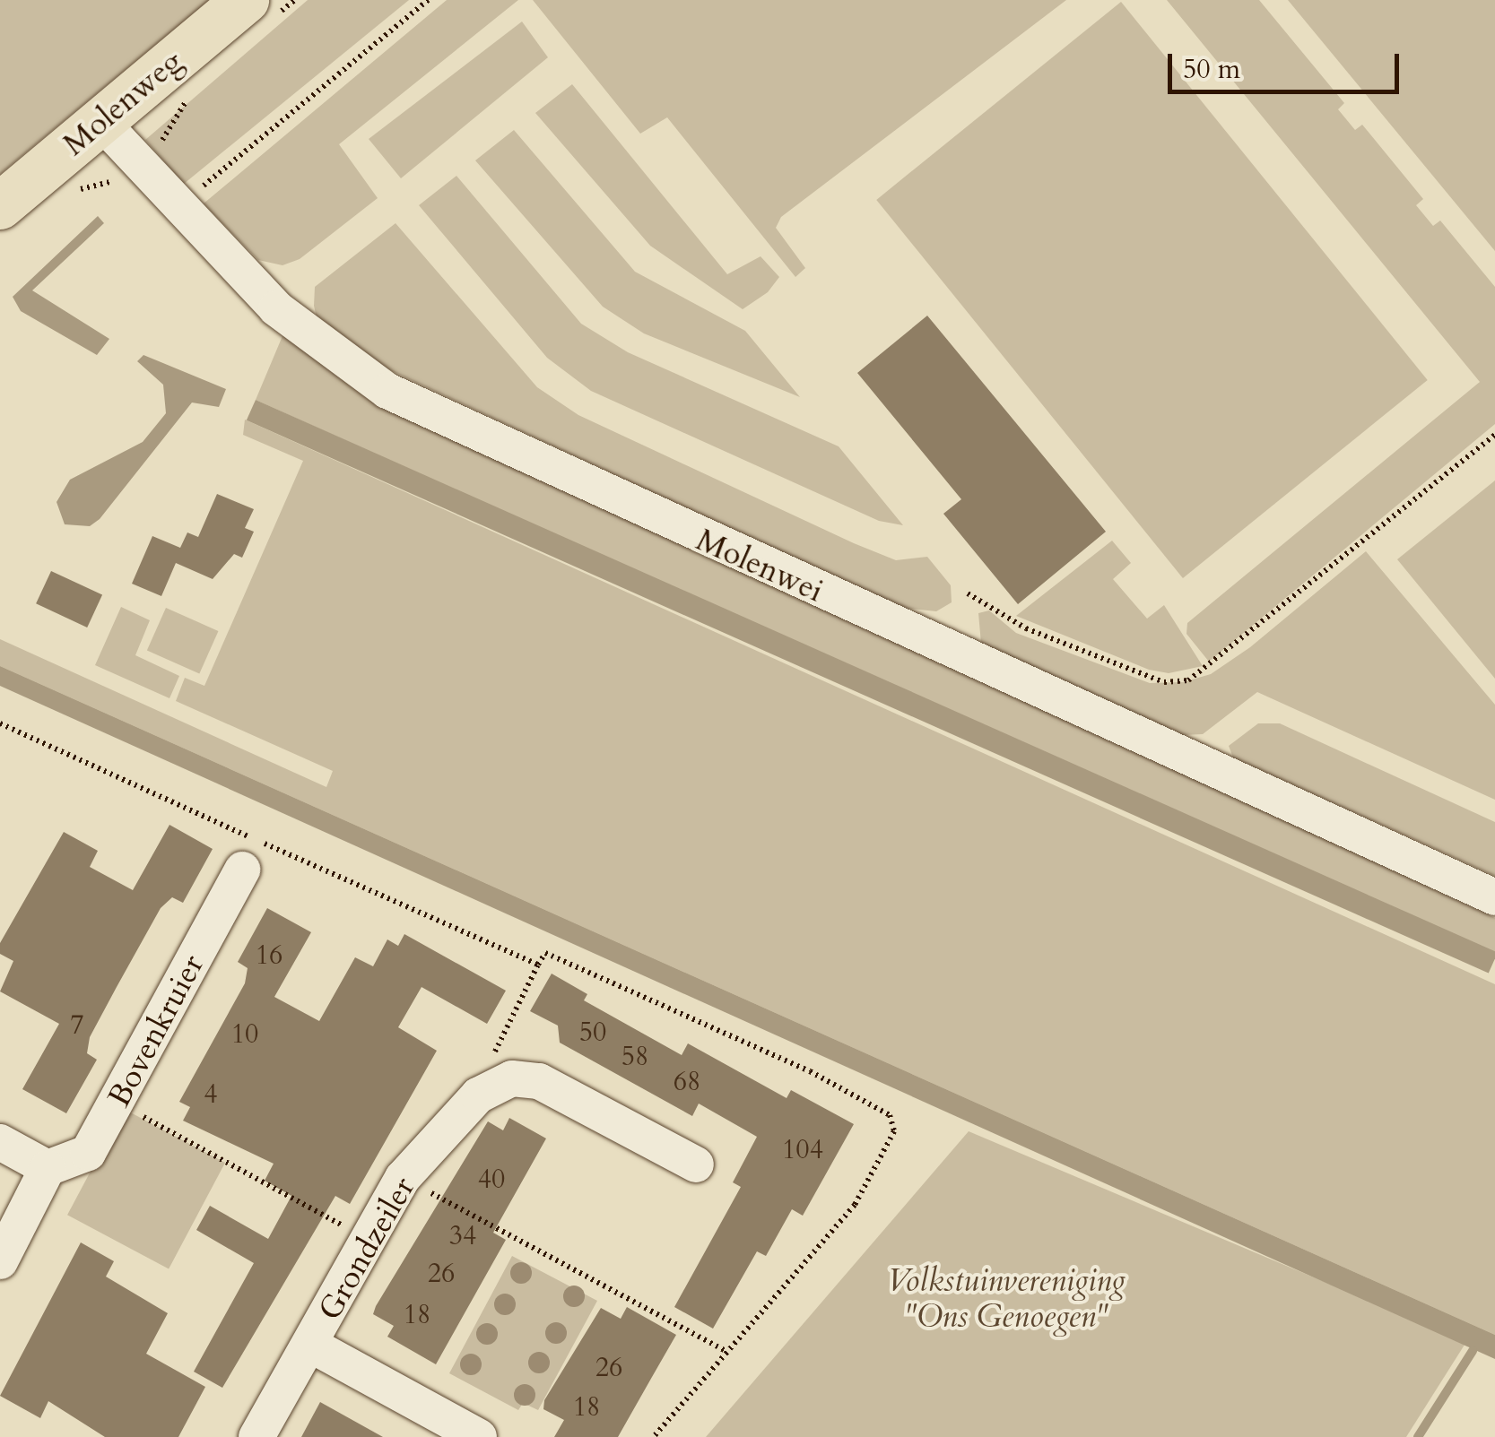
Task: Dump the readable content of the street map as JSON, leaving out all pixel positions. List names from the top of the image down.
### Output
{
  "streets": {
    "main road": ["Molenweg"],
    "street": ["Molenwei", "Bovenkruier", "Grondzeiler"]
  },
  "crossings": [
    ["Molenweg", "Molenwei"]
  ],
  "parks": ["Volkstuinvereniging \"Ons Genoegen\""],
  "house_numbers": [
    "16",
    "7",
    "50",
    "10",
    "58",
    "68",
    "4",
    "104",
    "40",
    "34",
    "26",
    "18",
    "26",
    "18"
  ],
  "scale_bar": "50 m"
}
